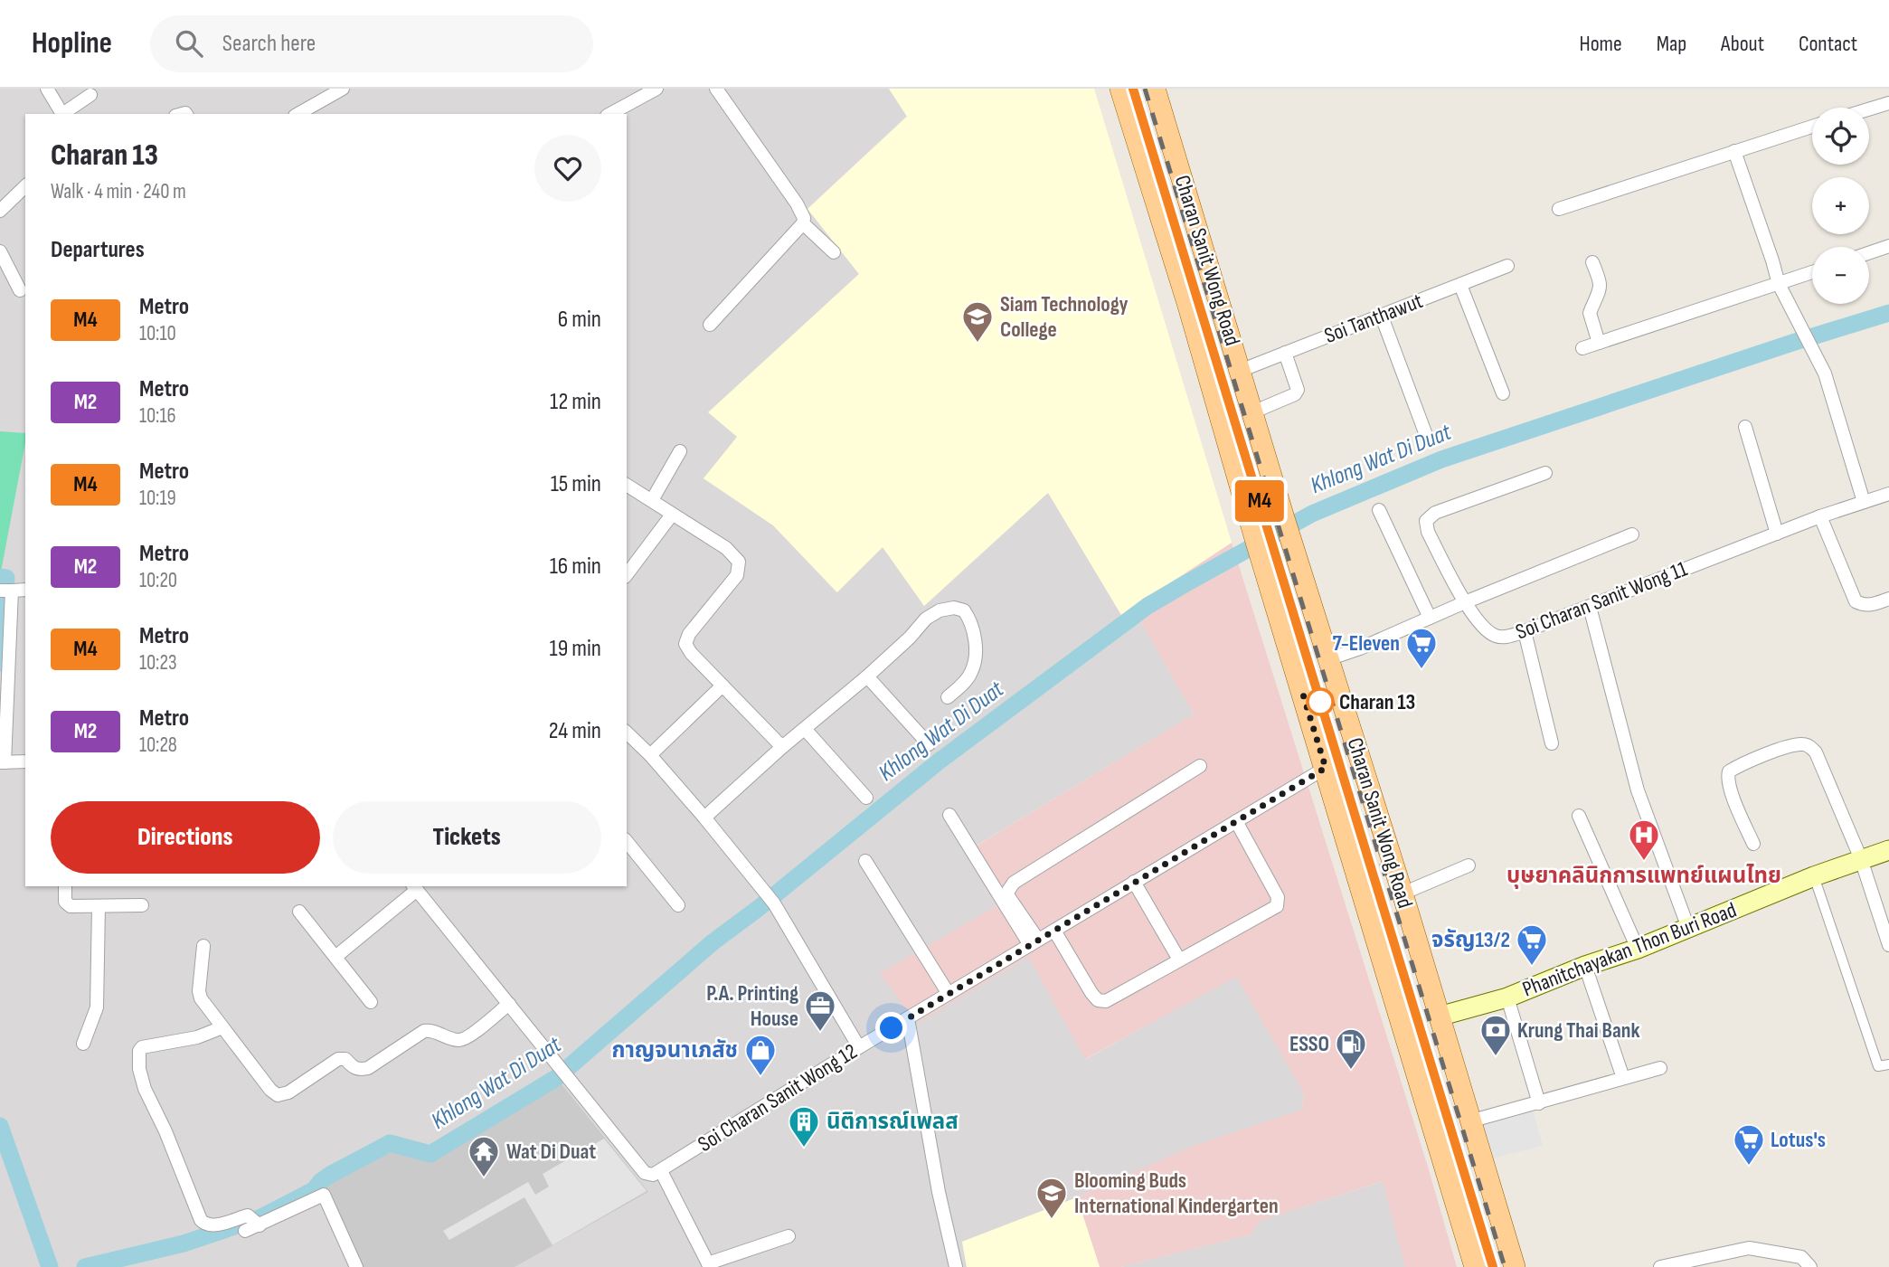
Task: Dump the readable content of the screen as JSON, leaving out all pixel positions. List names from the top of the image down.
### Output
{
  "streets": {
    "main road": ["Charan Sanit Wong Road", "Phanitchayakan Thon Buri Road"],
    "street": ["Soi Tanthawut", "Soi Charan Sanit Wong 11", "Soi Charan Sanit Wong 12"]
  },
  "crossings": [
    ["Charan Sanit Wong Road", "Soi Tanthawut"],
    ["Charan Sanit Wong Road", "Phanitchayakan Thon Buri Road"],
    ["Charan Sanit Wong Road", "Soi Charan Sanit Wong 12"]
  ],
  "water": ["Khlong Wat Di Duat"],
  "places": {
    "school or university": ["Siam Technology College", "Blooming Buds International Kindergarten"],
    "supermarket": ["7-Eleven", "จรัญ13/2", "Lotus's"],
    "other": ["Charan 13"],
    "hospital": ["บุษยาคลินิกการแพทย์แผนไทย"],
    "office": ["P.A. Printing House"],
    "bank": ["Krung Thai Bank"],
    "fuel station": ["ESSO"],
    "shop": ["กาญจนาเภสัช"],
    "building": ["นิติการณ์เพลส"],
    "temple": ["Wat Di Duat"]
  },
  "lines": ["metro line M4"],
  "page": {
    "header": "Hopline",
    "search": "Search here",
    "nav": [
      "Home",
      "Map",
      "About",
      "Contact"
    ],
    "on_map": "M4",
    "map_buttons": ["+", "−"],
    "heading": [
      ["Charan 13", "Walk · 4 min · 240 m"],
      "Departures"
    ],
    "list": [
      {
        "mark": "M4",
        "name": "Metro",
        "note": "10:10",
        "value": "6 min"
      },
      {
        "mark": "M2",
        "name": "Metro",
        "note": "10:16",
        "value": "12 min"
      },
      {
        "mark": "M4",
        "name": "Metro",
        "note": "10:19",
        "value": "15 min"
      },
      {
        "mark": "M2",
        "name": "Metro",
        "note": "10:20",
        "value": "16 min"
      },
      {
        "mark": "M4",
        "name": "Metro",
        "note": "10:23",
        "value": "19 min"
      },
      {
        "mark": "M2",
        "name": "Metro",
        "note": "10:28",
        "value": "24 min"
      }
    ],
    "buttons": ["Directions", "Tickets"]
  }
}
